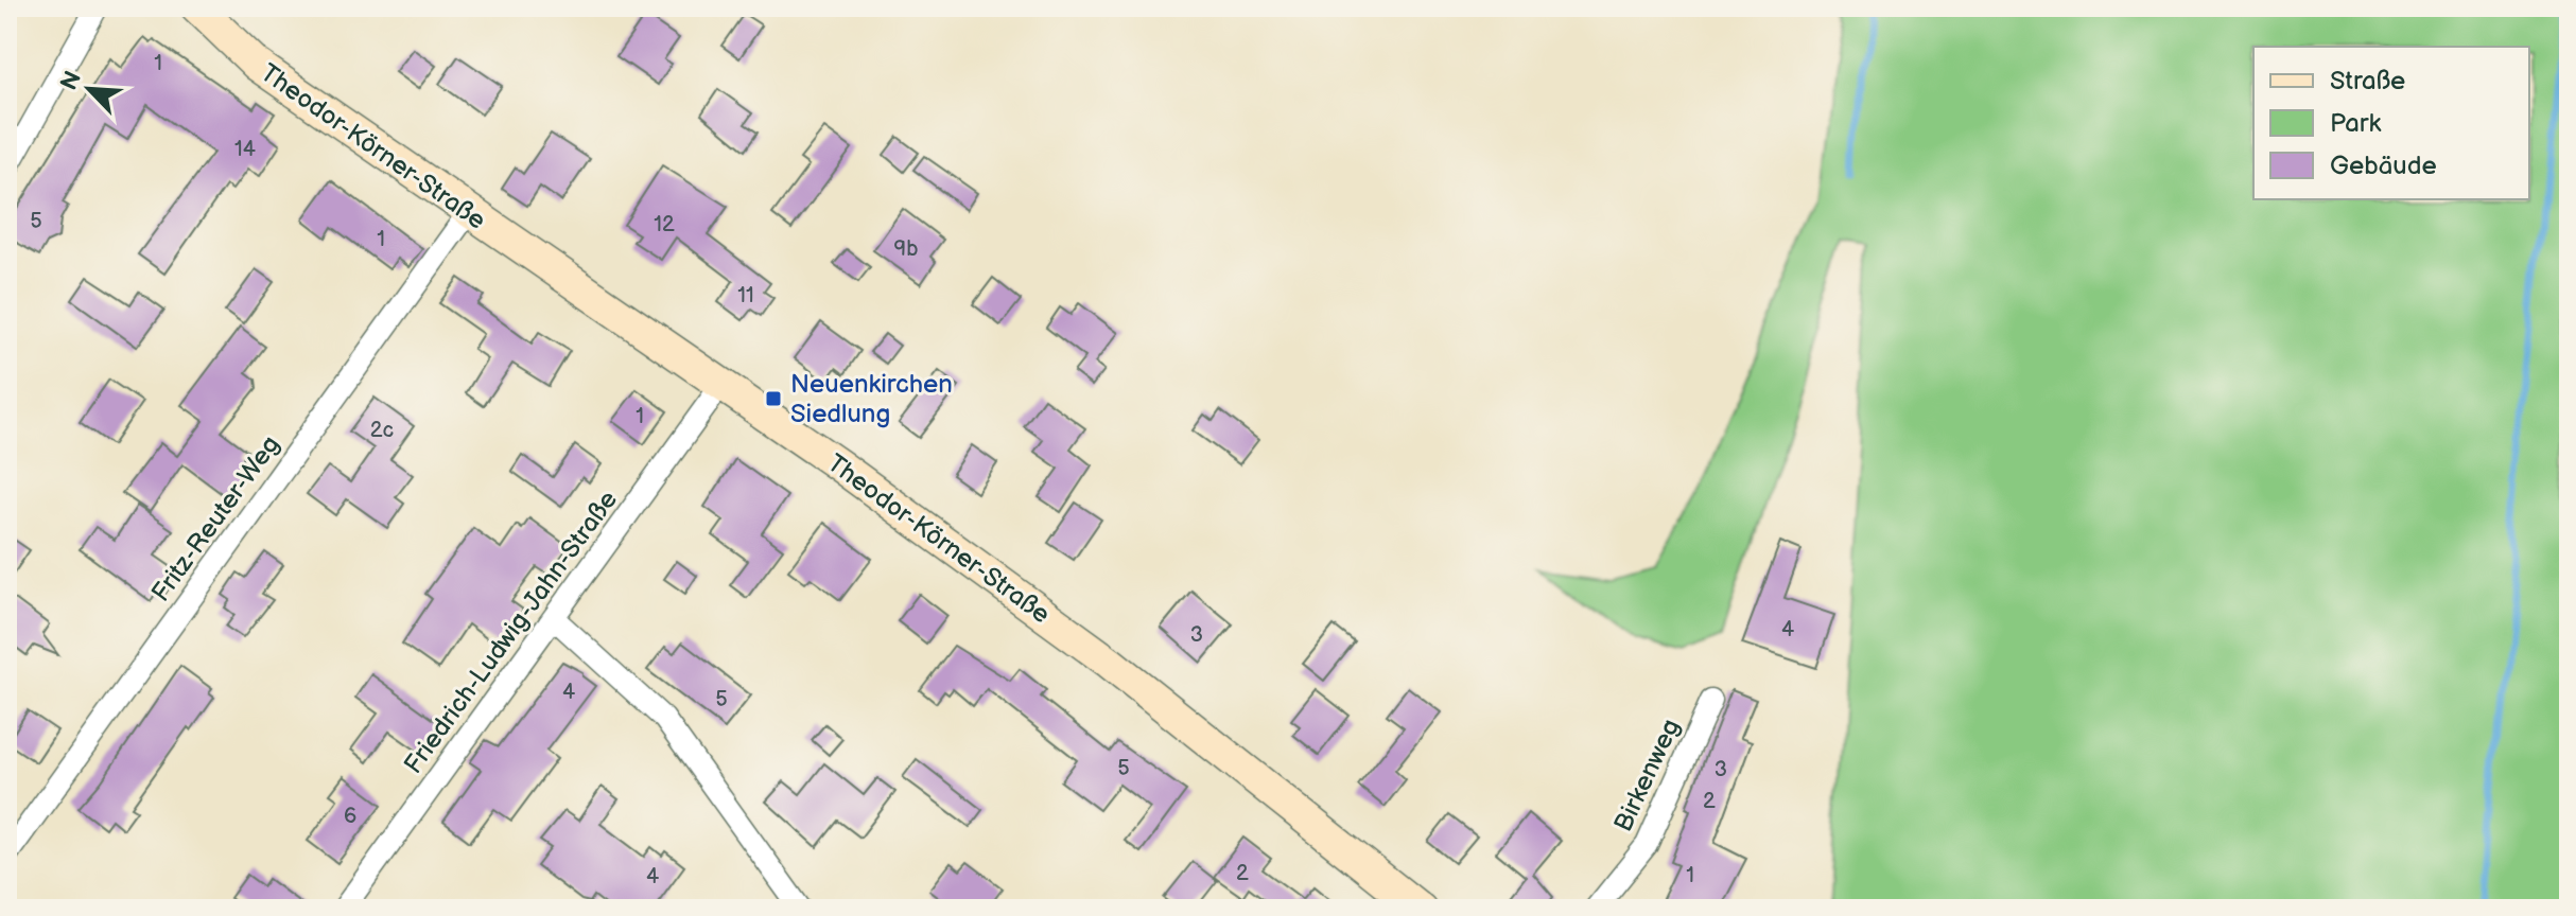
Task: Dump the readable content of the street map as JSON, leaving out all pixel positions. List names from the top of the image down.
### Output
{
  "streets": {
    "street": [
      "Theodor-Körner-Straße",
      "Fritz-Reuter-Weg",
      "Friedrich-Ludwig-Jahn-Straße",
      "Birkenweg"
    ]
  },
  "crossings": [
    ["Theodor-Körner-Straße", "Fritz-Reuter-Weg"],
    ["Theodor-Körner-Straße", "Friedrich-Ludwig-Jahn-Straße"]
  ],
  "places": {
    "transit": ["Neuenkirchen Siedlung"]
  },
  "house_numbers": [
    "1",
    "14",
    "5",
    "12",
    "1",
    "9b",
    "11",
    "1",
    "2c",
    "4",
    "3",
    "4",
    "5",
    "5",
    "3",
    "2",
    "6",
    "2",
    "1",
    "4"
  ],
  "legend": ["Straße", "Park", "Gebäude"],
  "north": "top left"
}
